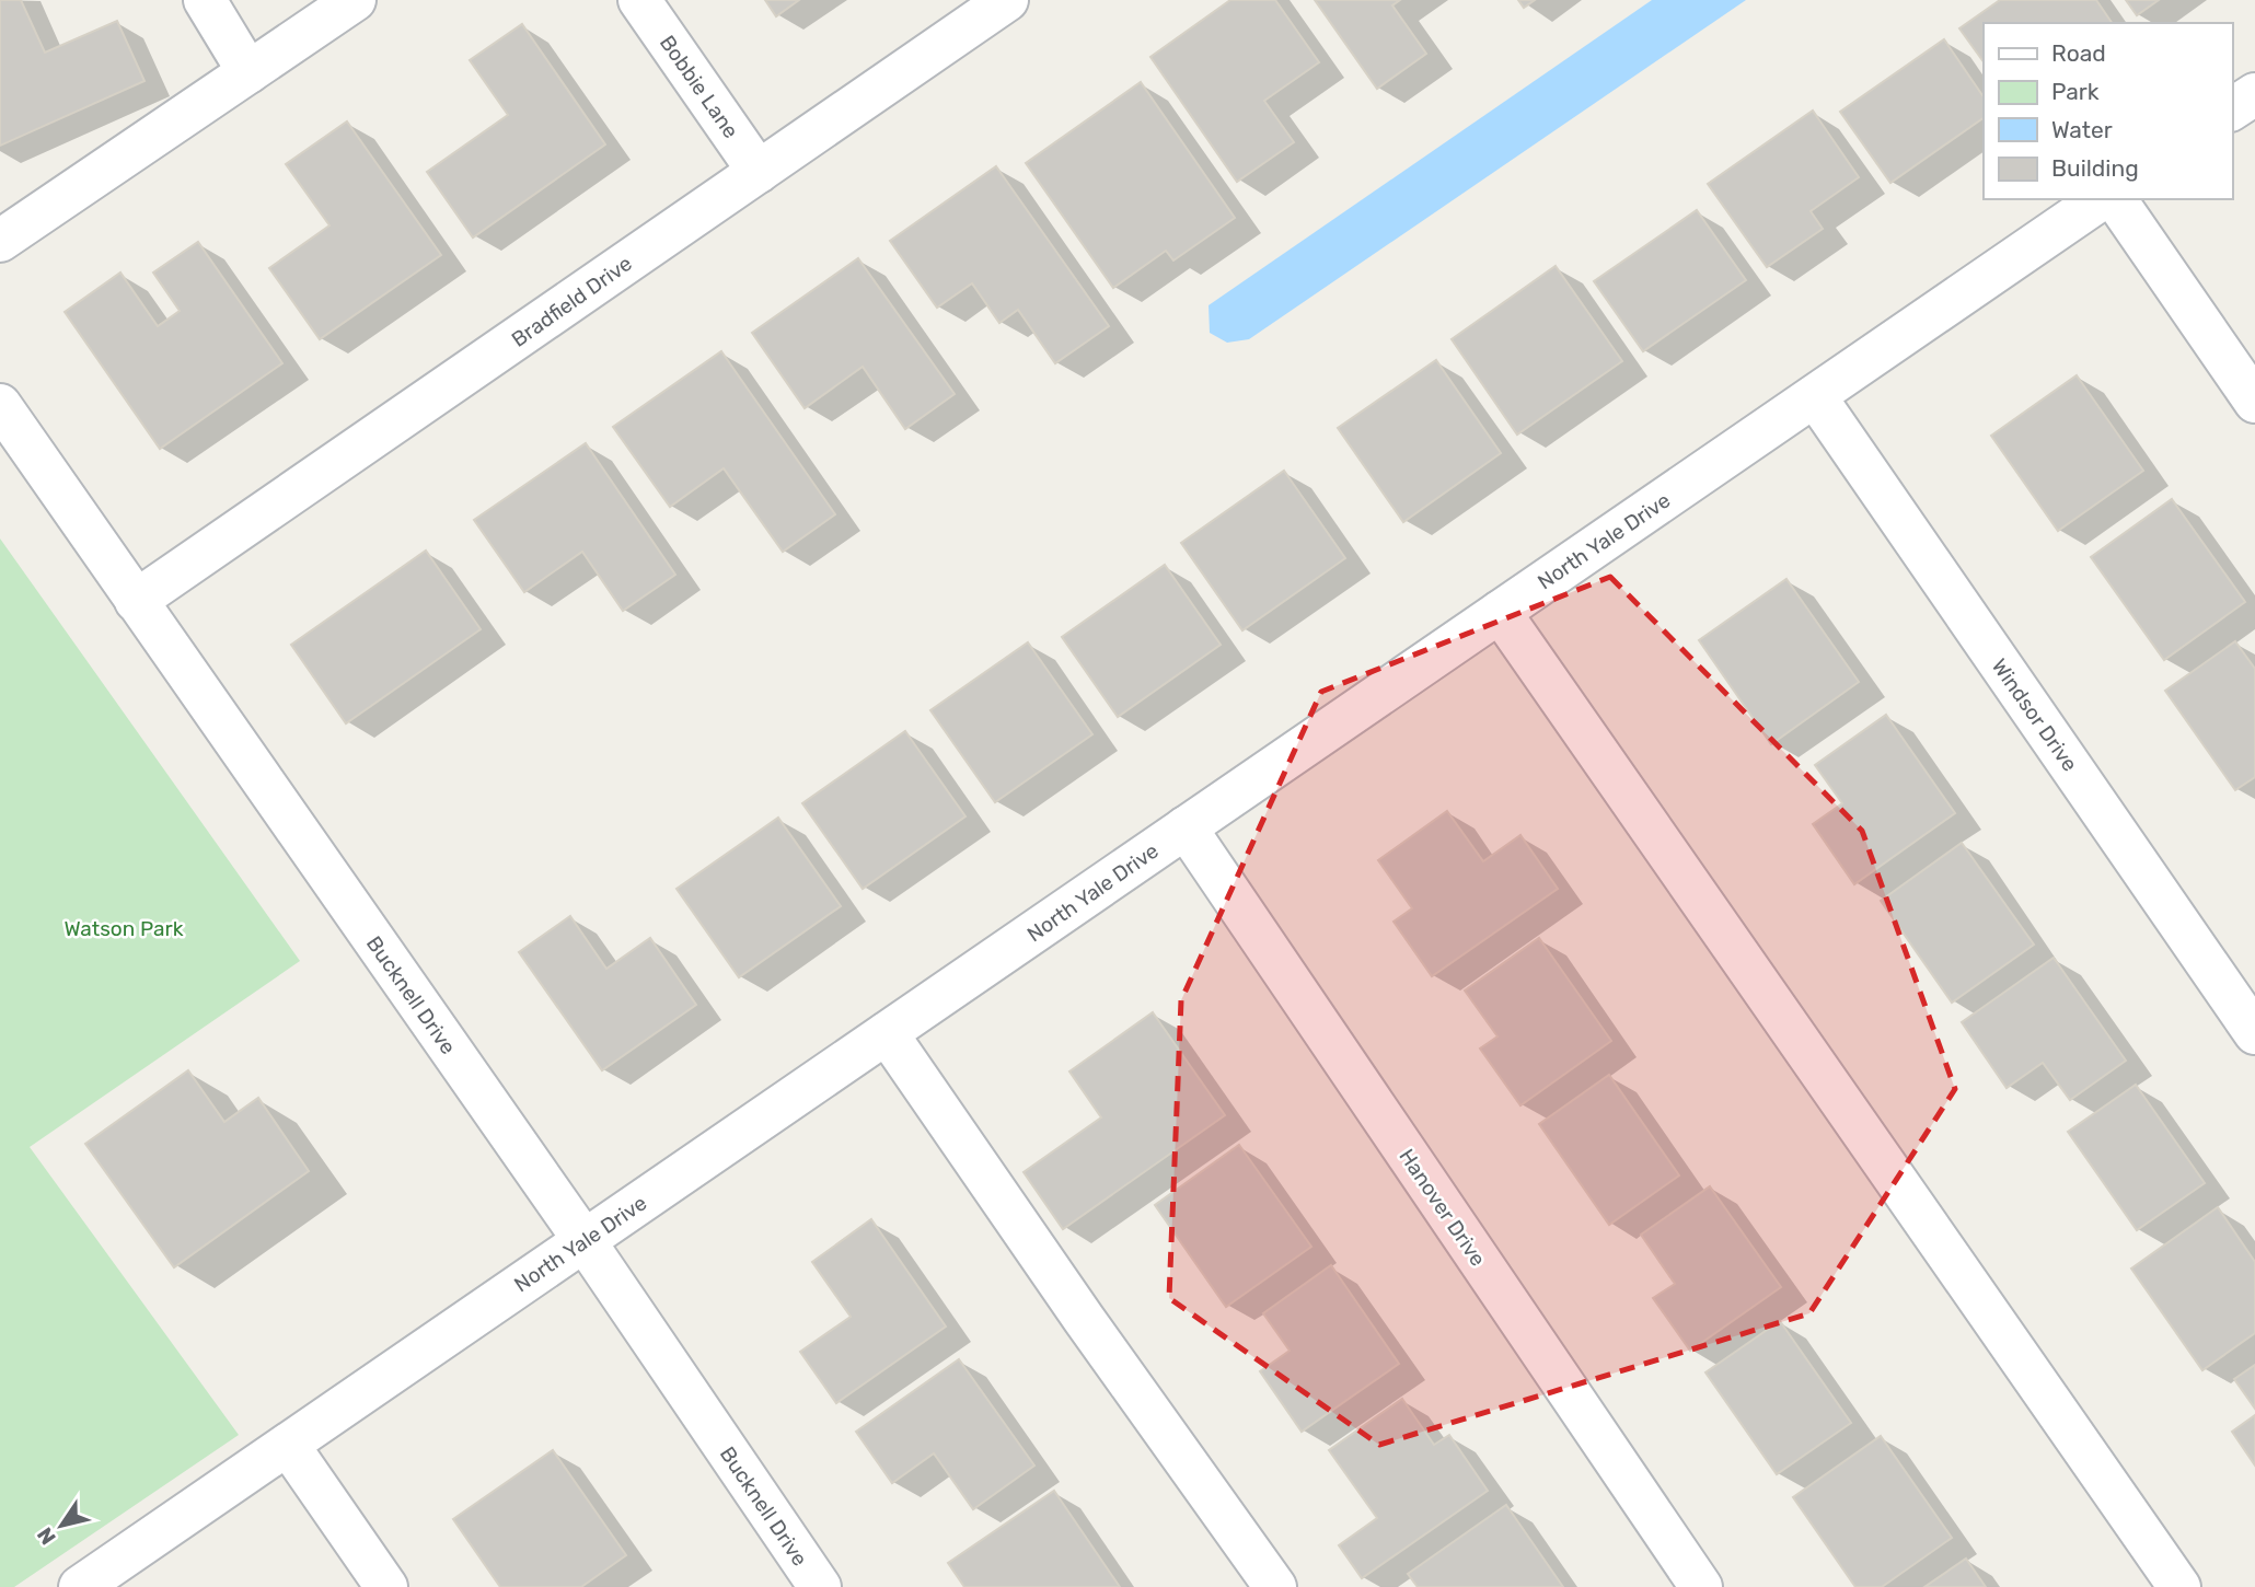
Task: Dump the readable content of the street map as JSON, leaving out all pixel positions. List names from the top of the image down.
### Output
{
  "streets": {
    "street": [
      "Bobbie Lane",
      "Bradfield Drive",
      "North Yale Drive",
      "Windsor Drive",
      "Bucknell Drive",
      "Hanover Drive"
    ]
  },
  "crossings": [
    ["Bobbie Lane", "Bradfield Drive"],
    ["Bradfield Drive", "Bucknell Drive"],
    ["North Yale Drive", "Windsor Drive"],
    ["North Yale Drive", "Bucknell Drive"],
    ["North Yale Drive", "Hanover Drive"]
  ],
  "parks": ["Watson Park"],
  "legend": [
    "Road",
    "Park",
    "Water",
    "Building"
  ],
  "north": "bottom left"
}
